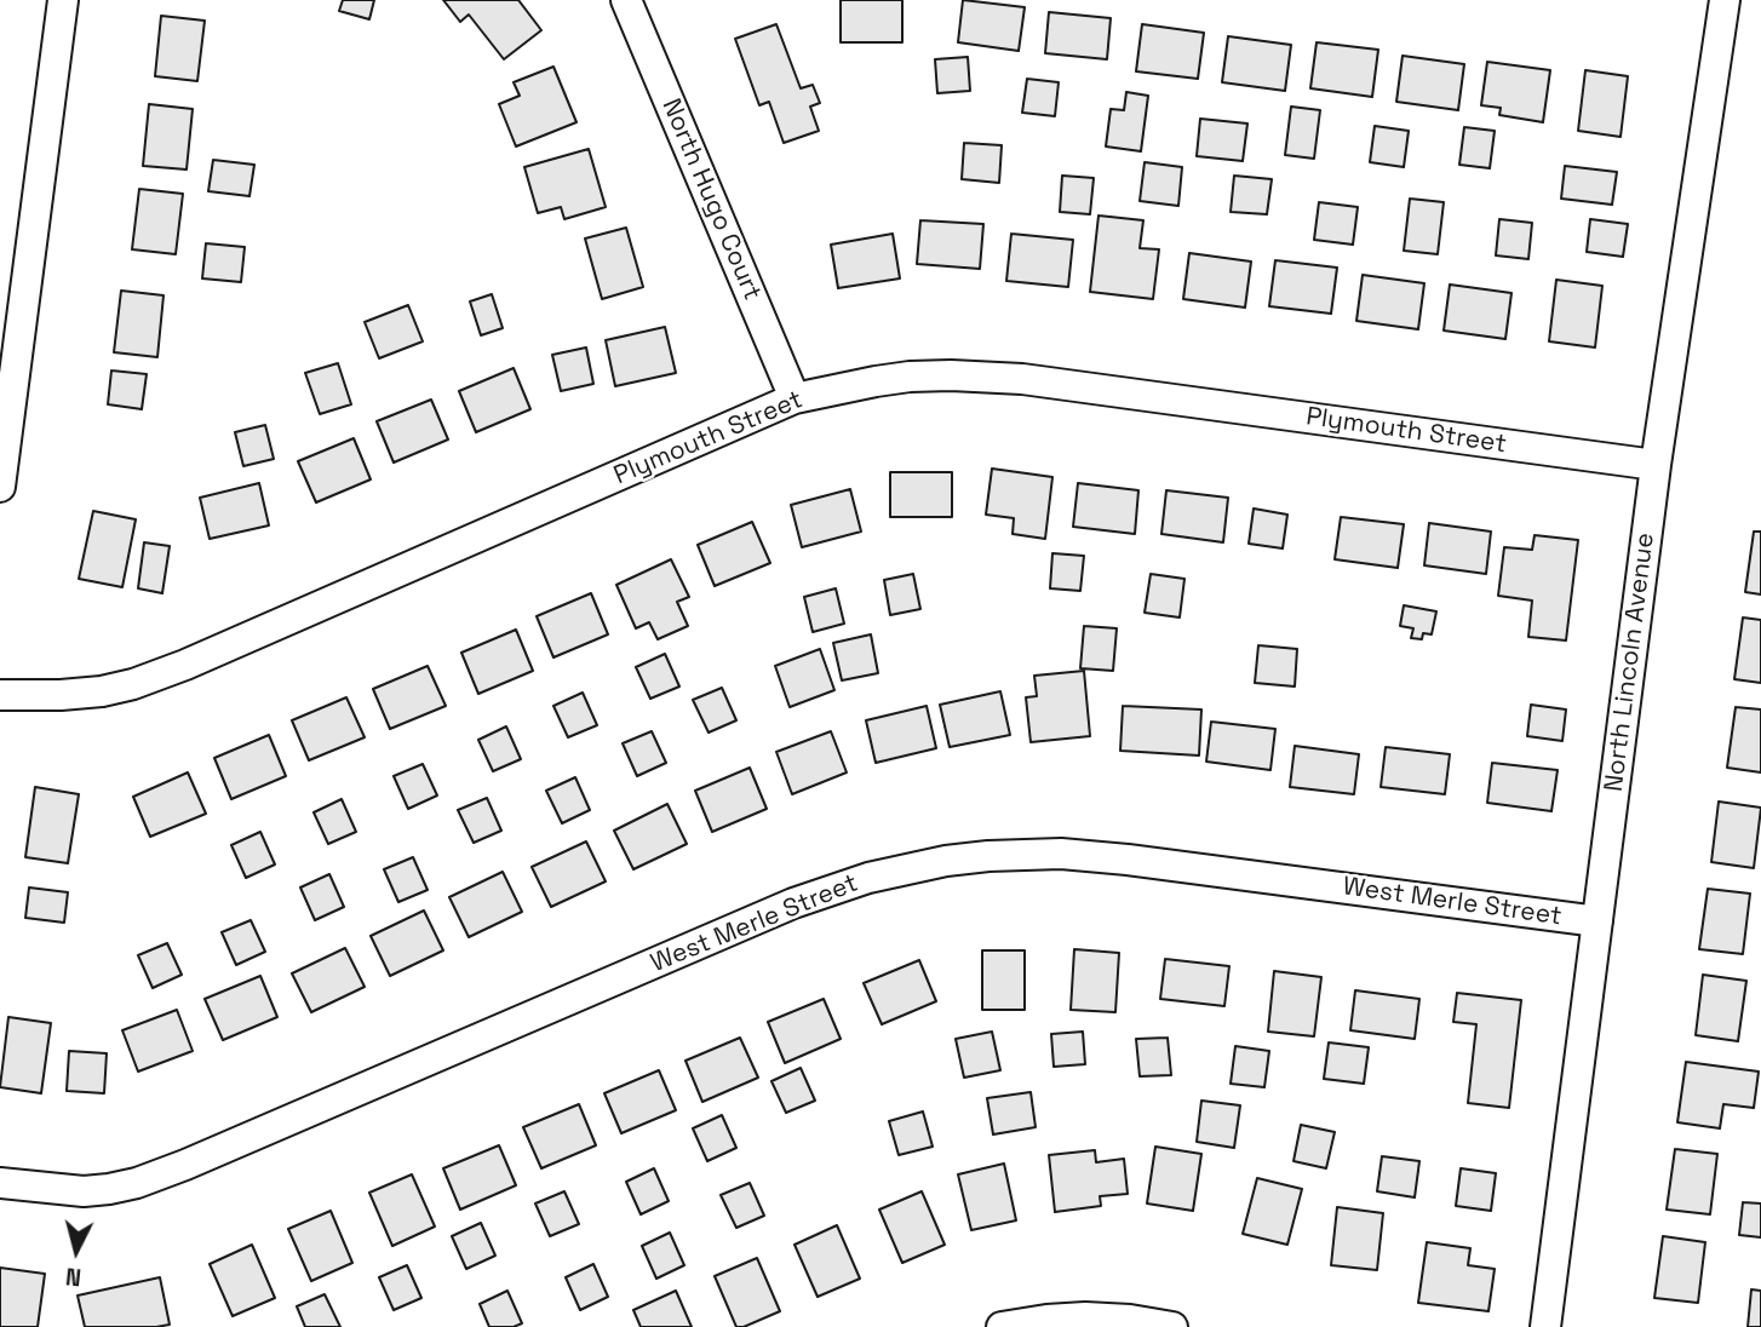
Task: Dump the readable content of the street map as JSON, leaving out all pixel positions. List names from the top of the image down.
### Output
{
  "streets": {
    "street": [
      "North Hugo Court",
      "Plymouth Street",
      "North Lincoln Avenue",
      "West Merle Street"
    ]
  },
  "crossings": [
    ["North Hugo Court", "Plymouth Street"],
    ["Plymouth Street", "North Lincoln Avenue"],
    ["North Lincoln Avenue", "West Merle Street"]
  ],
  "north": "bottom"
}
